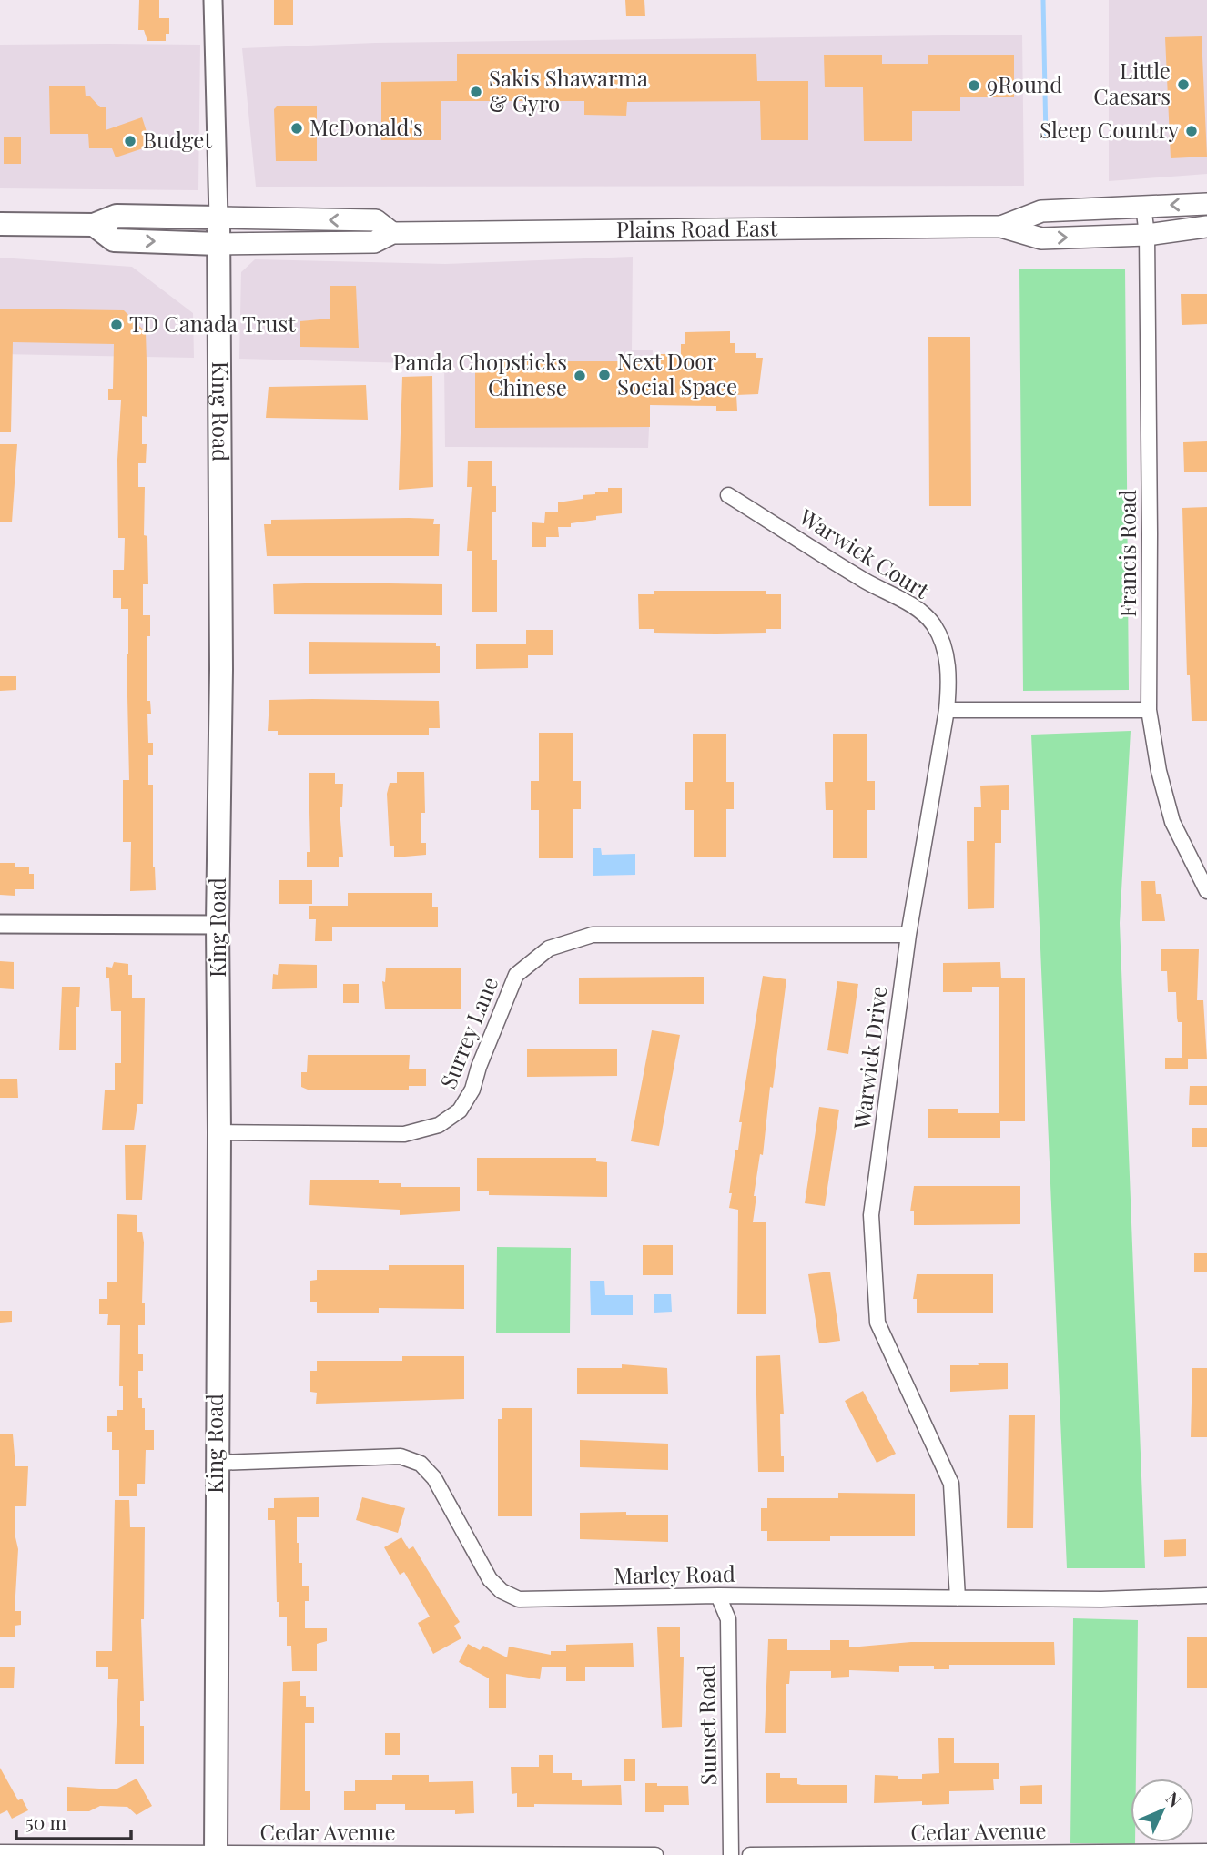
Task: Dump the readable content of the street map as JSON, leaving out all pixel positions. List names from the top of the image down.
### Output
{
  "streets": {
    "main road": ["Plains Road East", "King Road"],
    "street": [
      "Francis Road",
      "Warwick Court",
      "Surrey Lane",
      "Warwick Drive",
      "Marley Road",
      "Sunset Road",
      "Cedar Avenue"
    ]
  },
  "crossings": [
    ["Plains Road East", "King Road"],
    ["Plains Road East", "Francis Road"],
    ["King Road", "Surrey Lane"],
    ["King Road", "Marley Road"],
    ["King Road", "Cedar Avenue"],
    ["Warwick Court", "Warwick Drive"],
    ["Surrey Lane", "Warwick Drive"],
    ["Warwick Drive", "Marley Road"],
    ["Marley Road", "Sunset Road"]
  ],
  "places": [
    "Little Caesars",
    "9Round",
    "Sakis Shawarma & Gyro",
    "McDonald's",
    "Sleep Country",
    "Budget",
    "TD Canada Trust",
    "Next Door Social Space",
    "Panda Chopsticks Chinese"
  ],
  "scale_bar": "50 m",
  "north": "top right"
}
